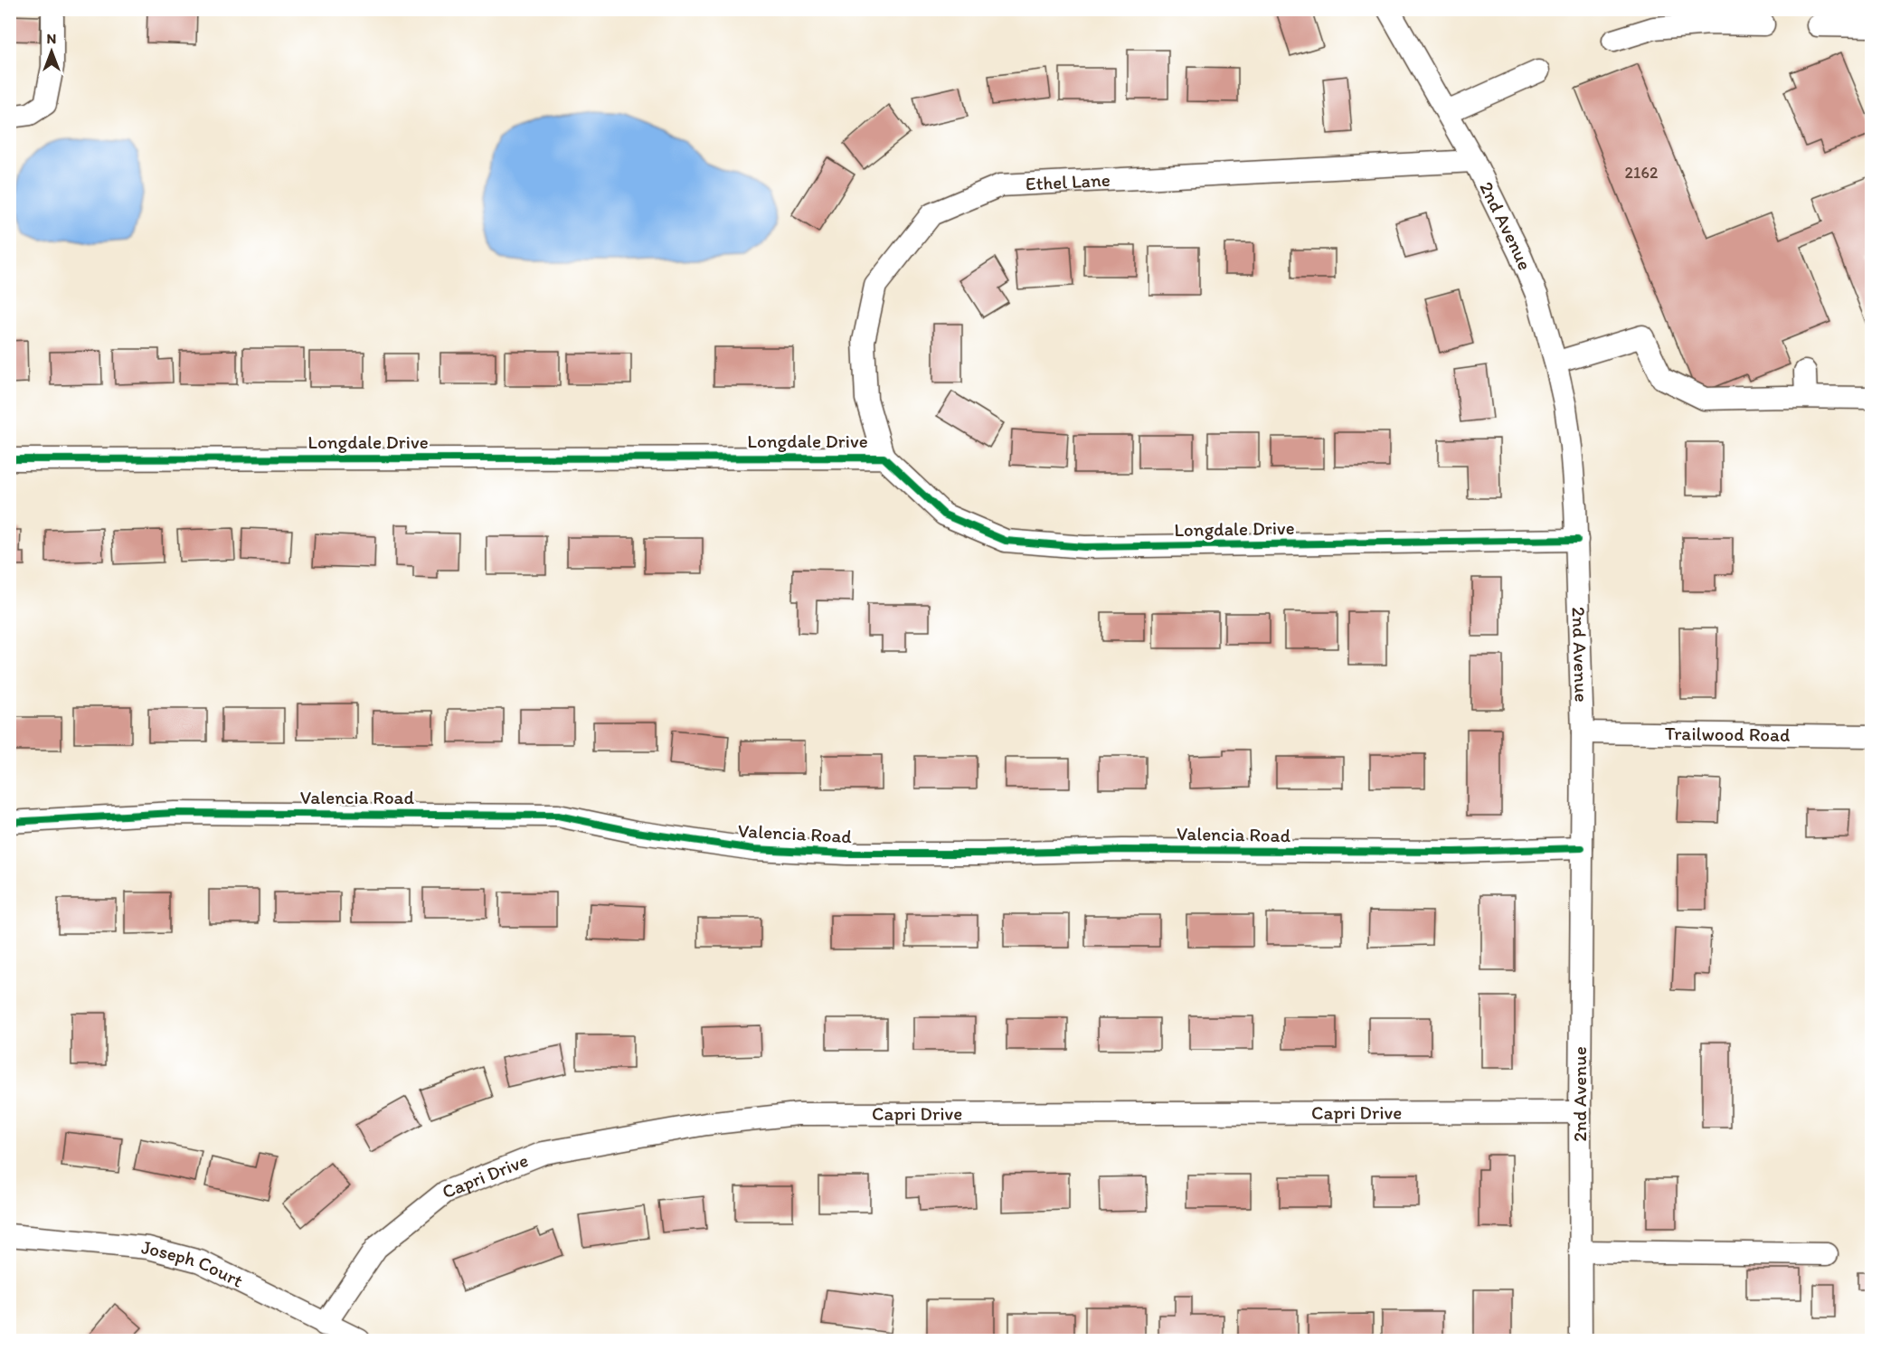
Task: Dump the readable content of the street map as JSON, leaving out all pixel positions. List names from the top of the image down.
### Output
{
  "streets": {
    "street": [
      "Ethel Lane",
      "2nd Avenue",
      "Longdale Drive",
      "Trailwood Road",
      "Valencia Road",
      "Capri Drive",
      "Joseph Court"
    ]
  },
  "crossings": [
    ["Ethel Lane", "2nd Avenue"],
    ["Ethel Lane", "Longdale Drive"],
    ["2nd Avenue", "Longdale Drive"],
    ["2nd Avenue", "Trailwood Road"],
    ["2nd Avenue", "Valencia Road"],
    ["2nd Avenue", "Capri Drive"],
    ["Capri Drive", "Joseph Court"]
  ],
  "house_numbers": ["2162"],
  "north": "top"
}
